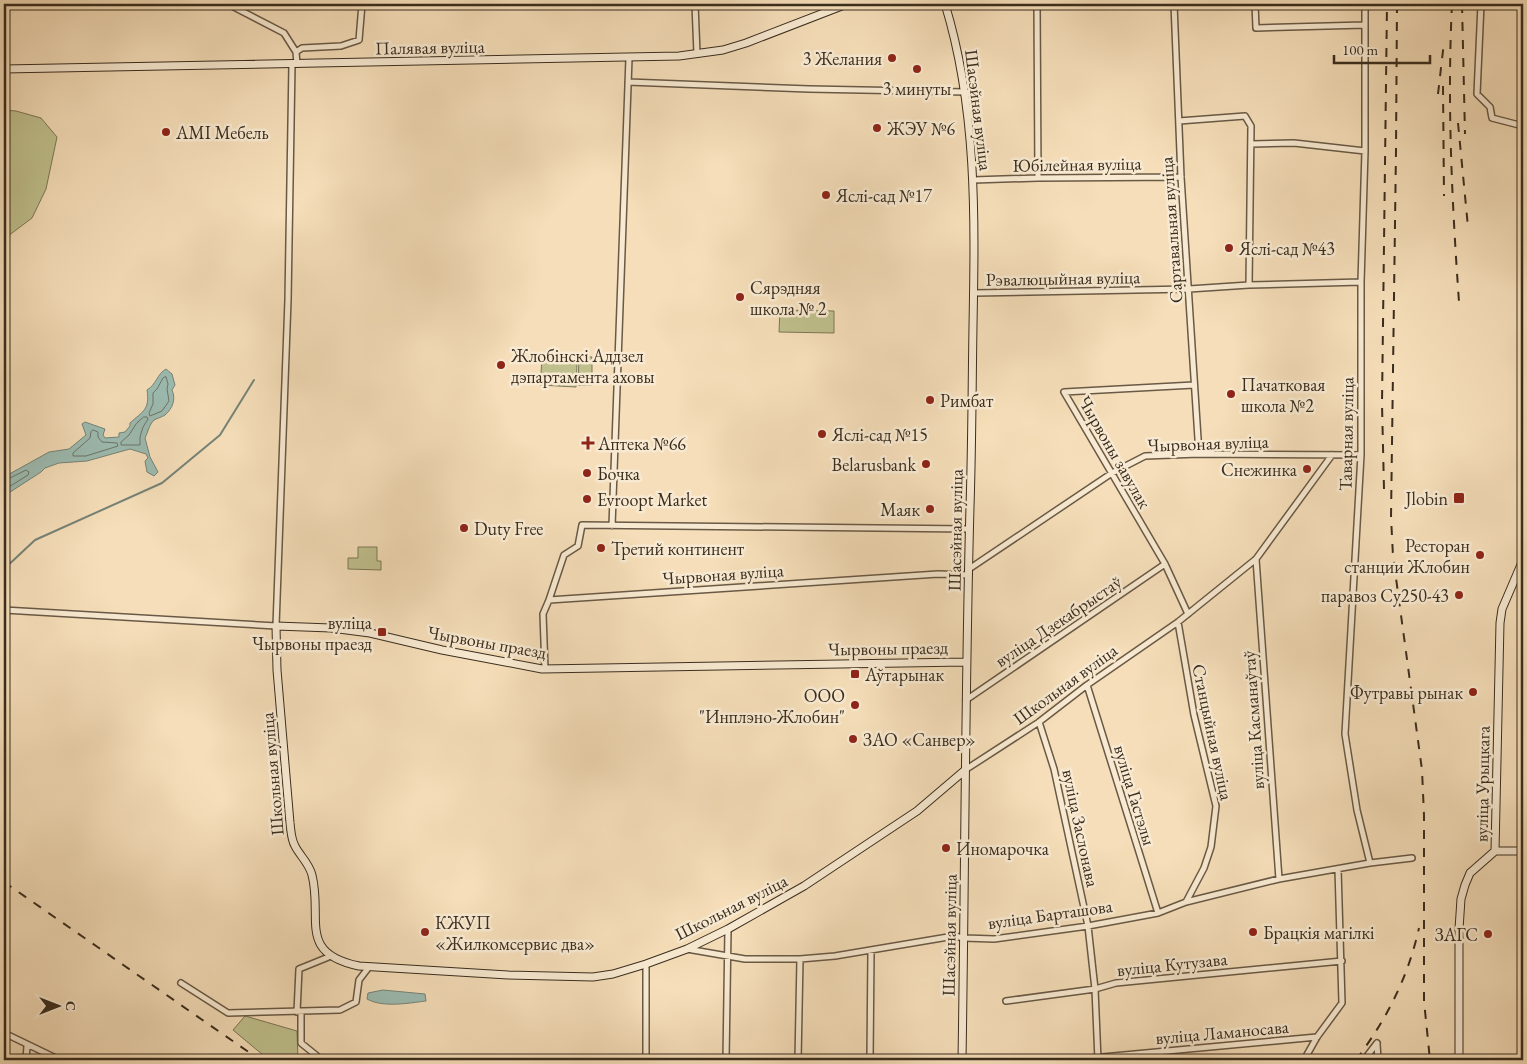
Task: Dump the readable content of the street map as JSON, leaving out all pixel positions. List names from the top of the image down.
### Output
{
  "streets": {
    "street": [
      "Палявая вуліца",
      "Шасэйная вуліца",
      "Юбілейная вуліца",
      "Сартавальная вуліца",
      "Рэвалюцыйная вуліца",
      "Таварная вуліца",
      "Чырвоная вуліца",
      "Чырвоны завулак",
      "вуліца Дзекабрыстаў",
      "Чырвоны праезд",
      "Школьная вуліца",
      "вуліца Касманаўтаў",
      "Станцыйная вуліца",
      "вуліца Урыцкага",
      "вуліца Гастэлы",
      "вуліца Заслонава",
      "вуліца Барташова",
      "вуліца Кутузава",
      "вуліца Ламаносава"
    ]
  },
  "crossings": [
    ["Шасэйная вуліца", "Юбілейная вуліца"],
    ["Шасэйная вуліца", "Рэвалюцыйная вуліца"],
    ["Шасэйная вуліца", "Чырвоная вуліца"],
    ["Шасэйная вуліца", "вуліца Дзекабрыстаў"],
    ["Шасэйная вуліца", "Чырвоны праезд"],
    ["Шасэйная вуліца", "Школьная вуліца"],
    ["Шасэйная вуліца", "вуліца Барташова"],
    ["Юбілейная вуліца", "Сартавальная вуліца"],
    ["Сартавальная вуліца", "Рэвалюцыйная вуліца"],
    ["Сартавальная вуліца", "Чырвоная вуліца"],
    ["Сартавальная вуліца", "Чырвоны завулак"],
    ["Рэвалюцыйная вуліца", "Таварная вуліца"],
    ["Таварная вуліца", "Чырвоная вуліца"],
    ["Таварная вуліца", "вуліца Барташова"],
    ["Чырвоная вуліца", "Чырвоны завулак"],
    ["Чырвоная вуліца", "Школьная вуліца"],
    ["Чырвоны завулак", "вуліца Дзекабрыстаў"],
    ["Чырвоны завулак", "Школьная вуліца"],
    ["Чырвоны праезд", "Школьная вуліца"],
    ["Школьная вуліца", "вуліца Касманаўтаў"],
    ["Школьная вуліца", "Станцыйная вуліца"],
    ["Школьная вуліца", "вуліца Гастэлы"],
    ["Школьная вуліца", "вуліца Заслонава"],
    ["Школьная вуліца", "вуліца Барташова"],
    ["вуліца Касманаўтаў", "вуліца Барташова"],
    ["Станцыйная вуліца", "вуліца Барташова"],
    ["вуліца Гастэлы", "вуліца Барташова"],
    ["вуліца Заслонава", "вуліца Барташова"],
    ["вуліца Заслонава", "вуліца Кутузава"],
    ["вуліца Заслонава", "вуліца Ламаносава"]
  ],
  "places": {
    "other": [
      "3 Желания",
      "3 минуты",
      "ЖЭУ №6",
      "AMI Мебель",
      "Яслі-сад №17",
      "Яслі-сад №43",
      "Сярэдняя школа № 2",
      "Жлобінскі Аддзел дэпартамента аховы",
      "Пачатковая школа №2",
      "Римбат",
      "Яслі-сад №15",
      "Belarusbank",
      "Снежинка",
      "Бочка",
      "Evroopt Market",
      "Маяк",
      "Duty Free",
      "Третий континент",
      "Ресторан станции Жлобин",
      "паравоз Су250-43",
      "Футравы рынак",
      "ООО \"Инплэно-Жлобин\"",
      "ЗАО «Санвер»",
      "Иномарочка",
      "КЖУП «Жилкомсервис два»",
      "Брацкія магілкі",
      "ЗАГС"
    ],
    "health": ["Аптека №66"],
    "transit": ["Jlobin", "вуліца Чырвоны праезд", "Аўтарынак"]
  },
  "scale_bar": "100 m",
  "north": "right"
}
